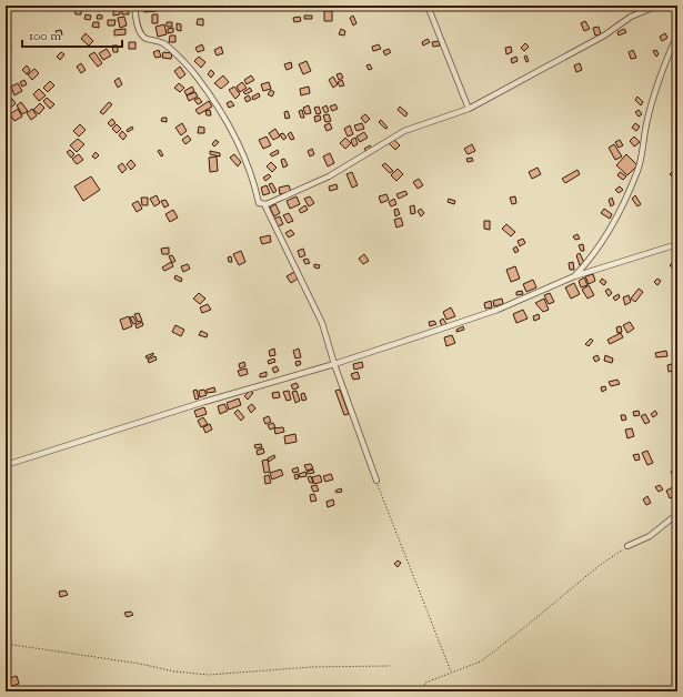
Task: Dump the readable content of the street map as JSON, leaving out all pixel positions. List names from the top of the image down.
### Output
{
  "scale_bar": "100 m"
}
